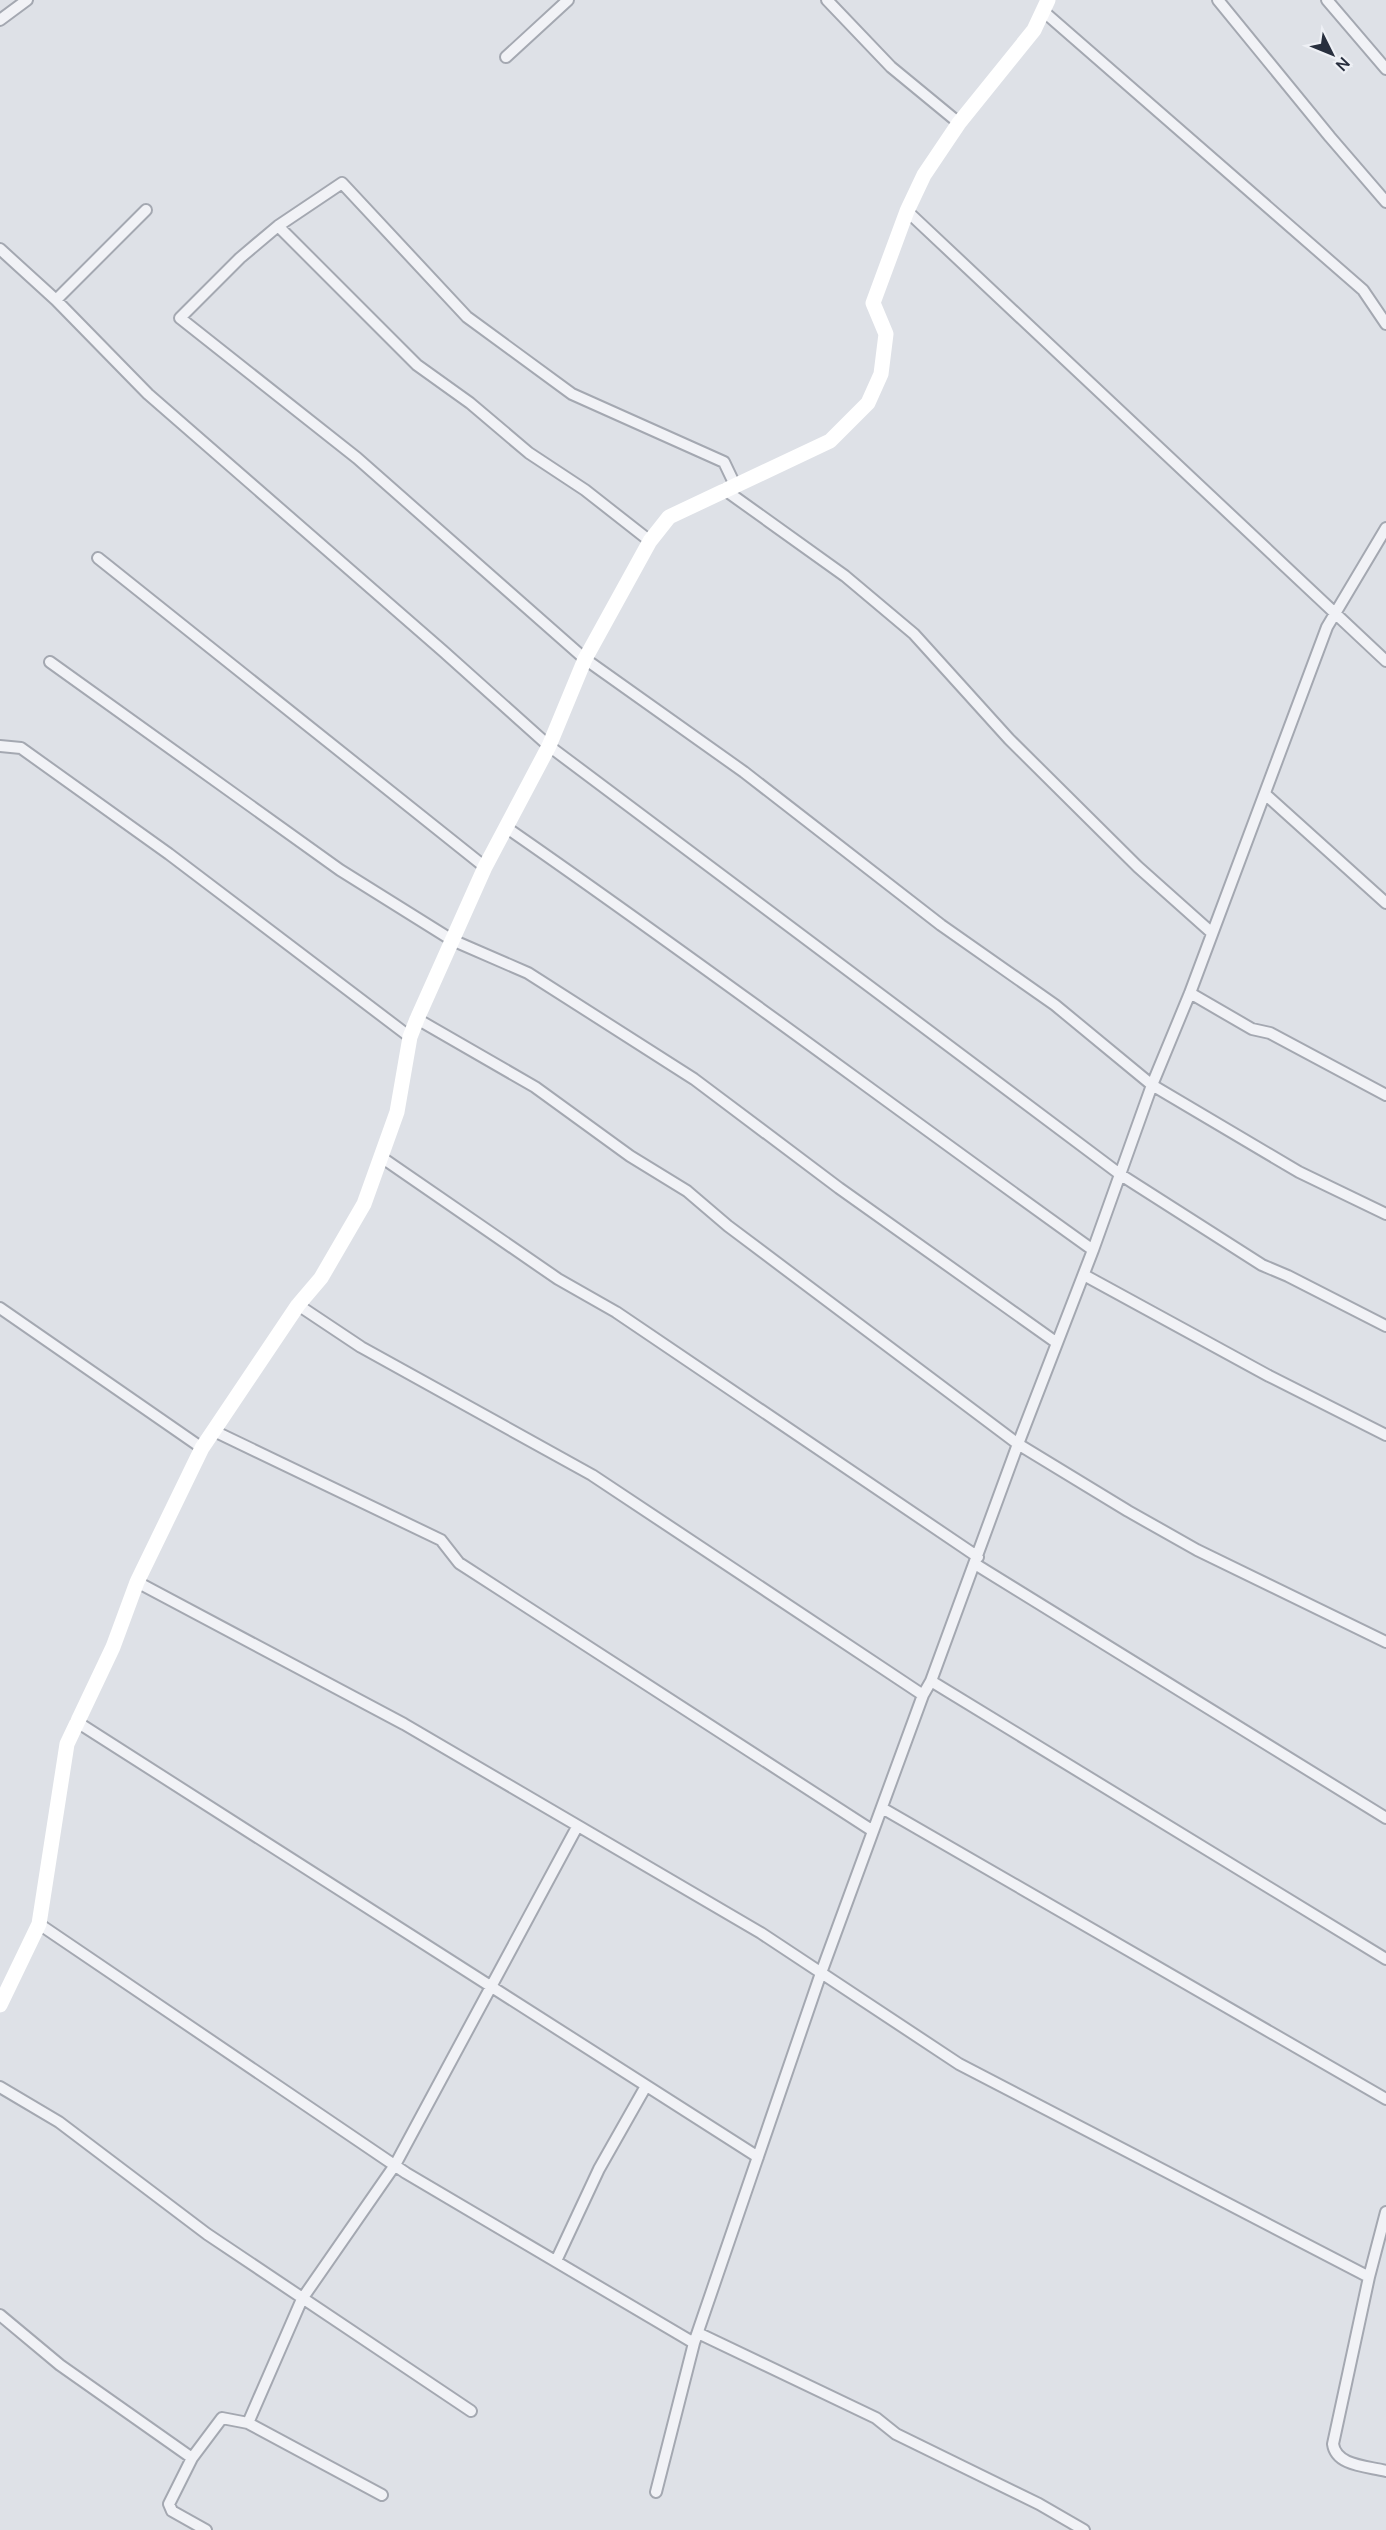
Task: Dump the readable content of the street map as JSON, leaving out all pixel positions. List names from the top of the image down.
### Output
{
  "north": "bottom right"
}
